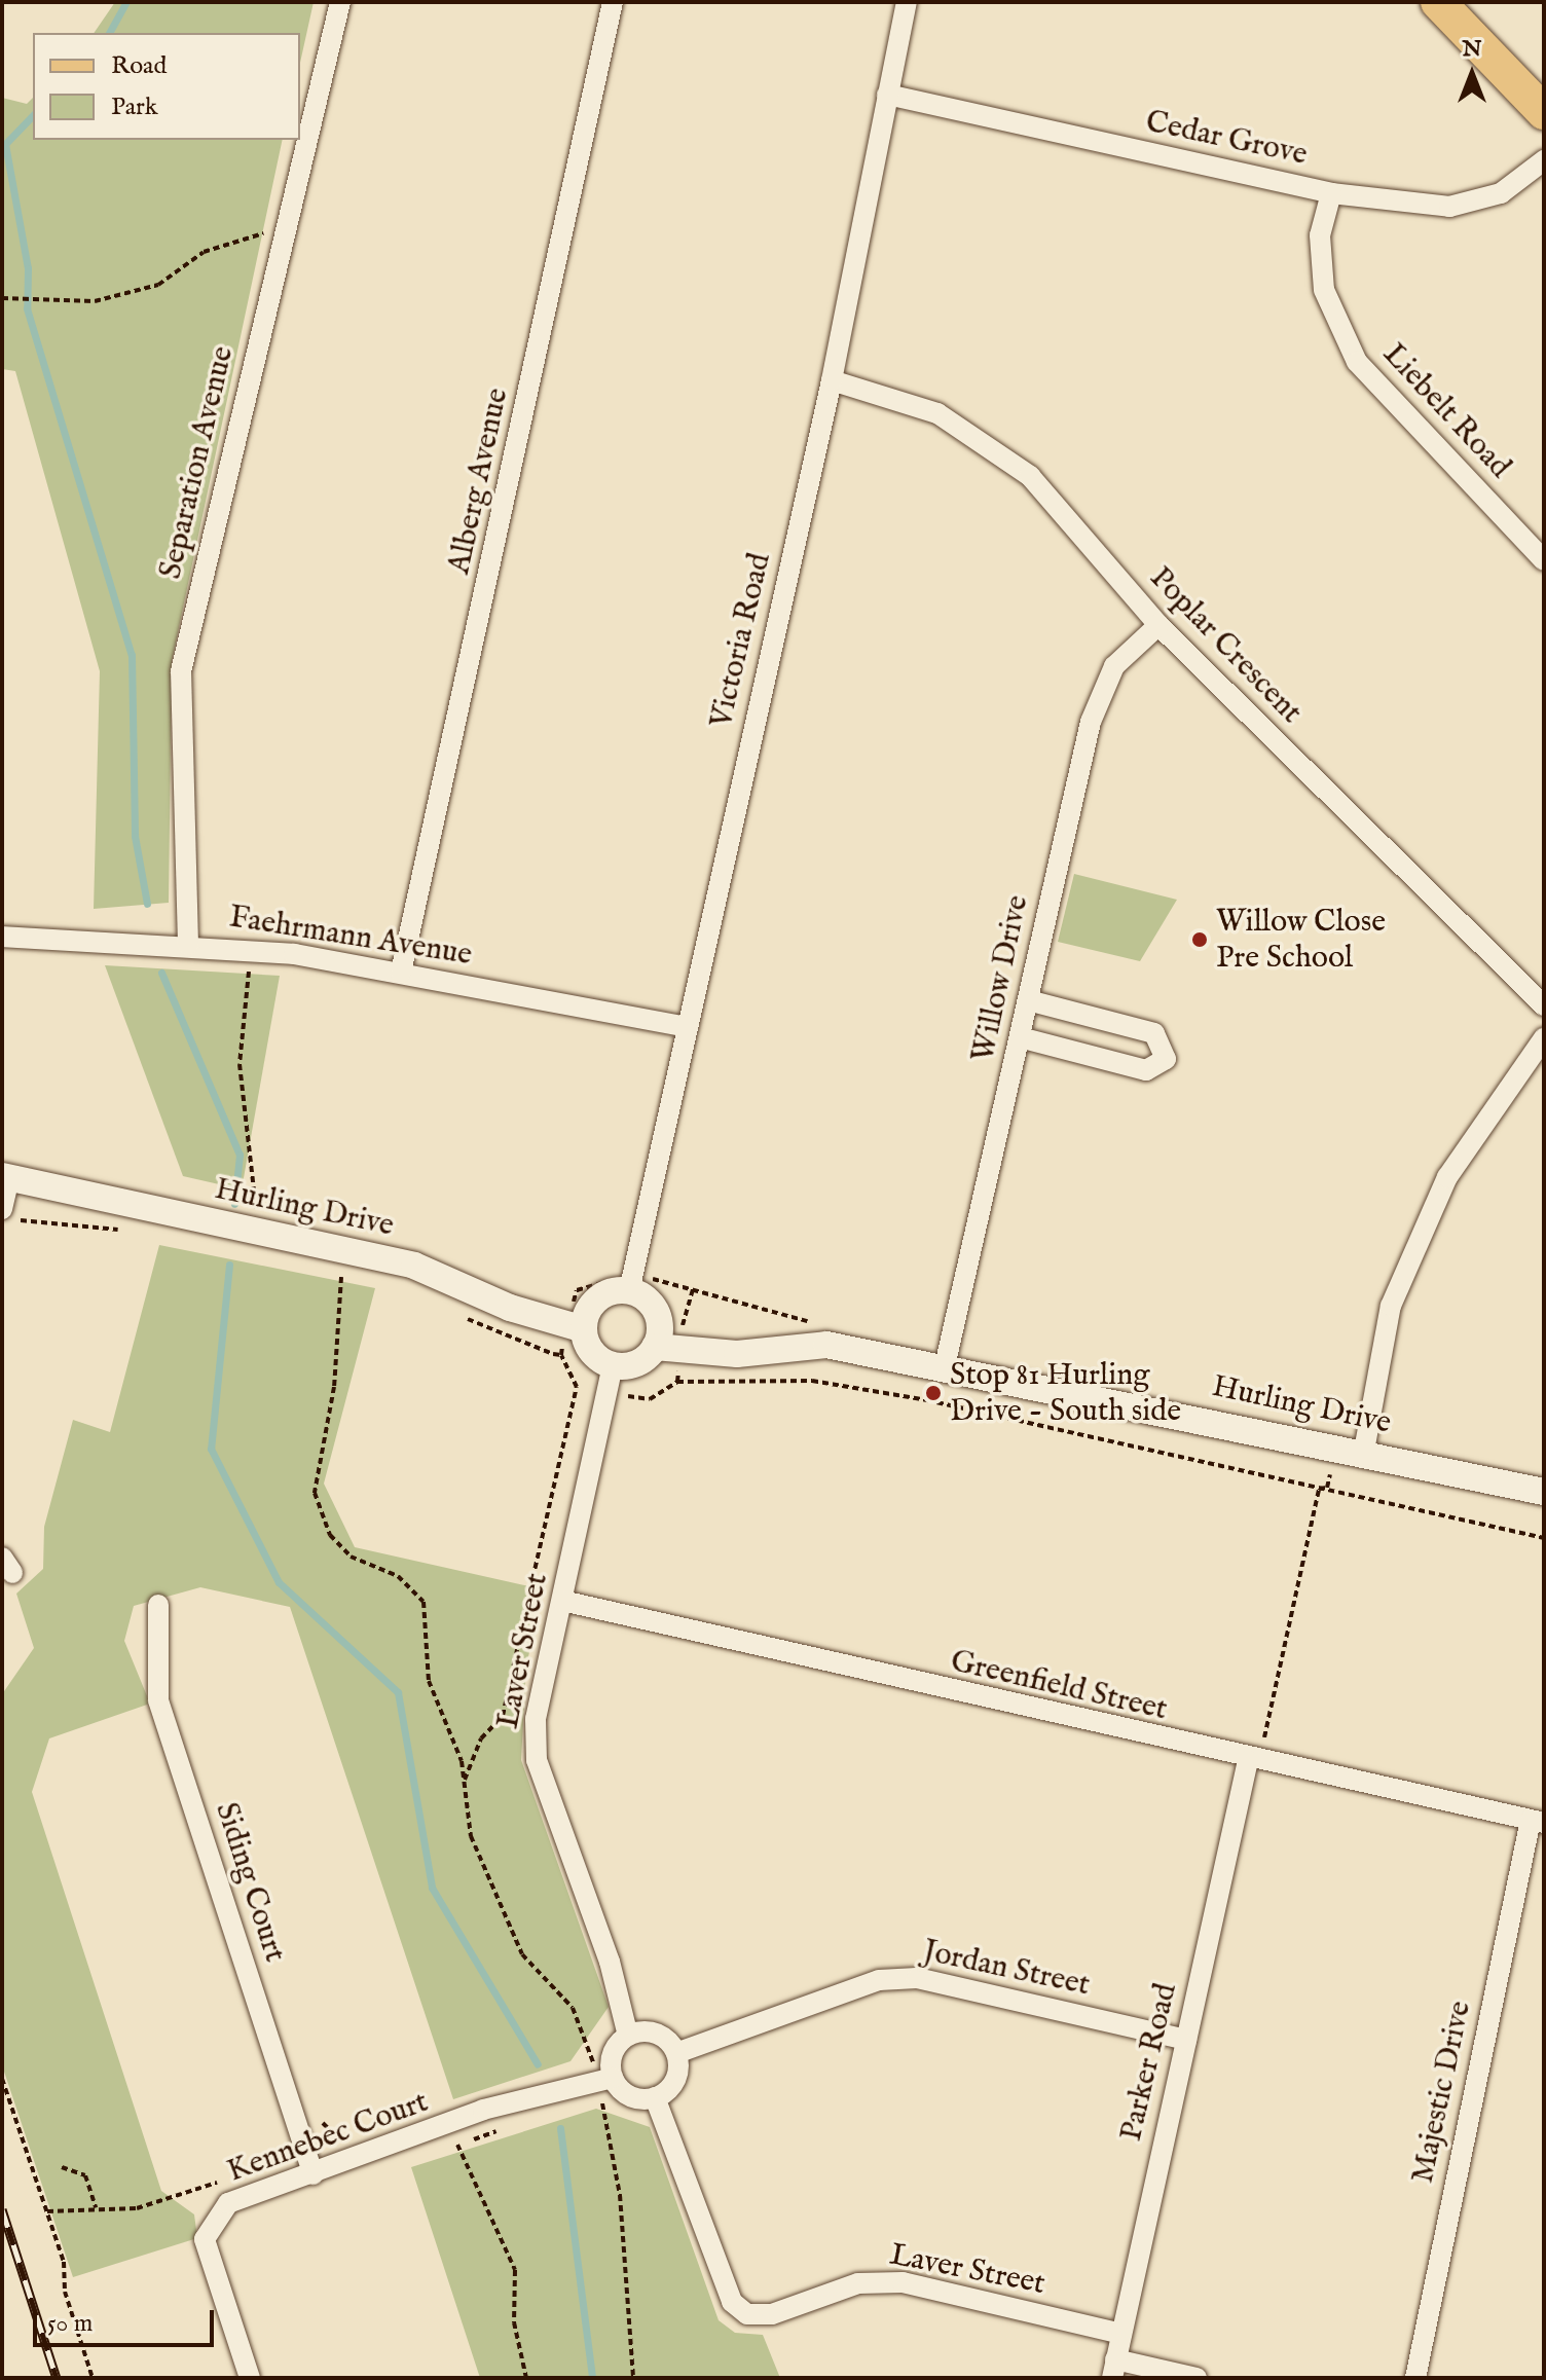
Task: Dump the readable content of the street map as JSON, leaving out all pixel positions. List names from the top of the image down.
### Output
{
  "streets": {
    "street": [
      "Cedar Grove",
      "Liebelt Road",
      "Separation Avenue",
      "Alberg Avenue",
      "Victoria Road",
      "Poplar Crescent",
      "Faehrmann Avenue",
      "Willow Drive",
      "Hurling Drive",
      "Laver Street",
      "Greenfield Street",
      "Siding Court",
      "Jordan Street",
      "Parker Road",
      "Majestic Drive",
      "Kennebec Court"
    ]
  },
  "crossings": [
    ["Cedar Grove", "Liebelt Road"],
    ["Cedar Grove", "Victoria Road"],
    ["Separation Avenue", "Faehrmann Avenue"],
    ["Alberg Avenue", "Faehrmann Avenue"],
    ["Victoria Road", "Poplar Crescent"],
    ["Victoria Road", "Faehrmann Avenue"],
    ["Victoria Road", "Hurling Drive"],
    ["Victoria Road", "Laver Street"],
    ["Poplar Crescent", "Willow Drive"],
    ["Willow Drive", "Hurling Drive"],
    ["Hurling Drive", "Laver Street"],
    ["Laver Street", "Greenfield Street"],
    ["Laver Street", "Jordan Street"],
    ["Laver Street", "Parker Road"],
    ["Laver Street", "Kennebec Court"],
    ["Greenfield Street", "Parker Road"],
    ["Greenfield Street", "Majestic Drive"],
    ["Siding Court", "Kennebec Court"],
    ["Jordan Street", "Parker Road"],
    ["Jordan Street", "Kennebec Court"]
  ],
  "places": ["Willow Close Pre School", "Stop 81 Hurling Drive - South side"],
  "legend": ["Road", "Park"],
  "scale_bar": "50 m",
  "north": "top"
}
